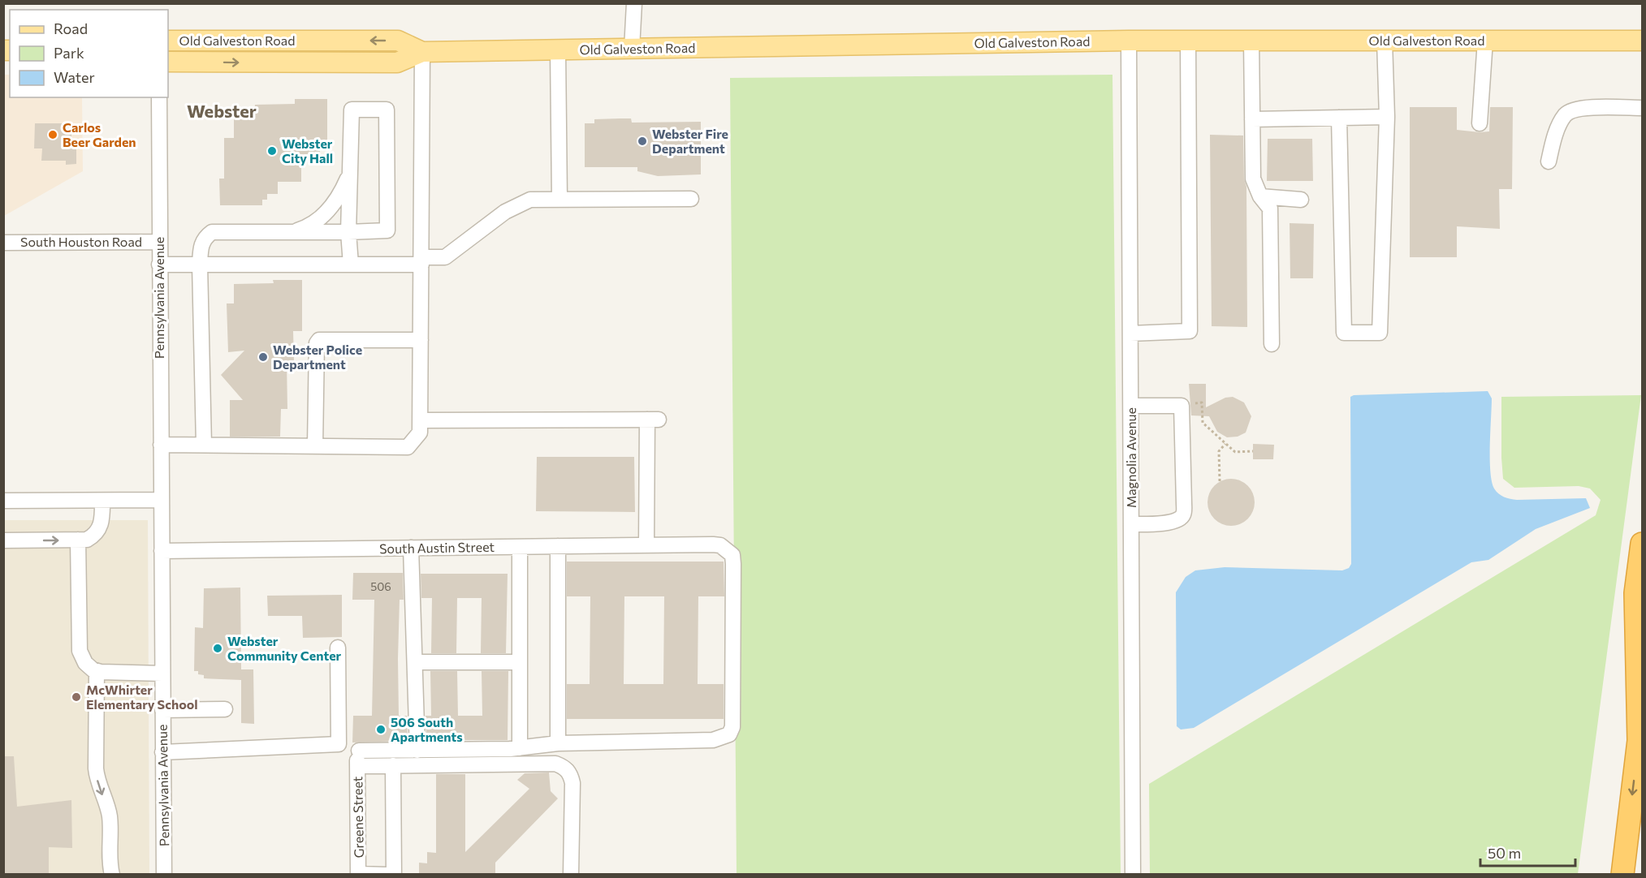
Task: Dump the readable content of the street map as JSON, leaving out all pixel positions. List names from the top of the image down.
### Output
{
  "streets": {
    "main road": ["Old Galveston Road"],
    "street": [
      "South Houston Road",
      "Pennsylvania Avenue",
      "Magnolia Avenue",
      "South Austin Street",
      "Greene Street"
    ]
  },
  "crossings": [
    ["Old Galveston Road", "Magnolia Avenue"],
    ["South Houston Road", "Pennsylvania Avenue"],
    ["Pennsylvania Avenue", "South Austin Street"]
  ],
  "districts": ["Webster"],
  "places": [
    "Carlos Beer Garden",
    "Webster Fire Department",
    "Webster City Hall",
    "Webster Police Department",
    "Webster Community Center",
    "McWhirter Elementary School",
    "506 South Apartments"
  ],
  "house_numbers": ["506"],
  "legend": ["Road", "Park", "Water"],
  "scale_bar": "50 m"
}
